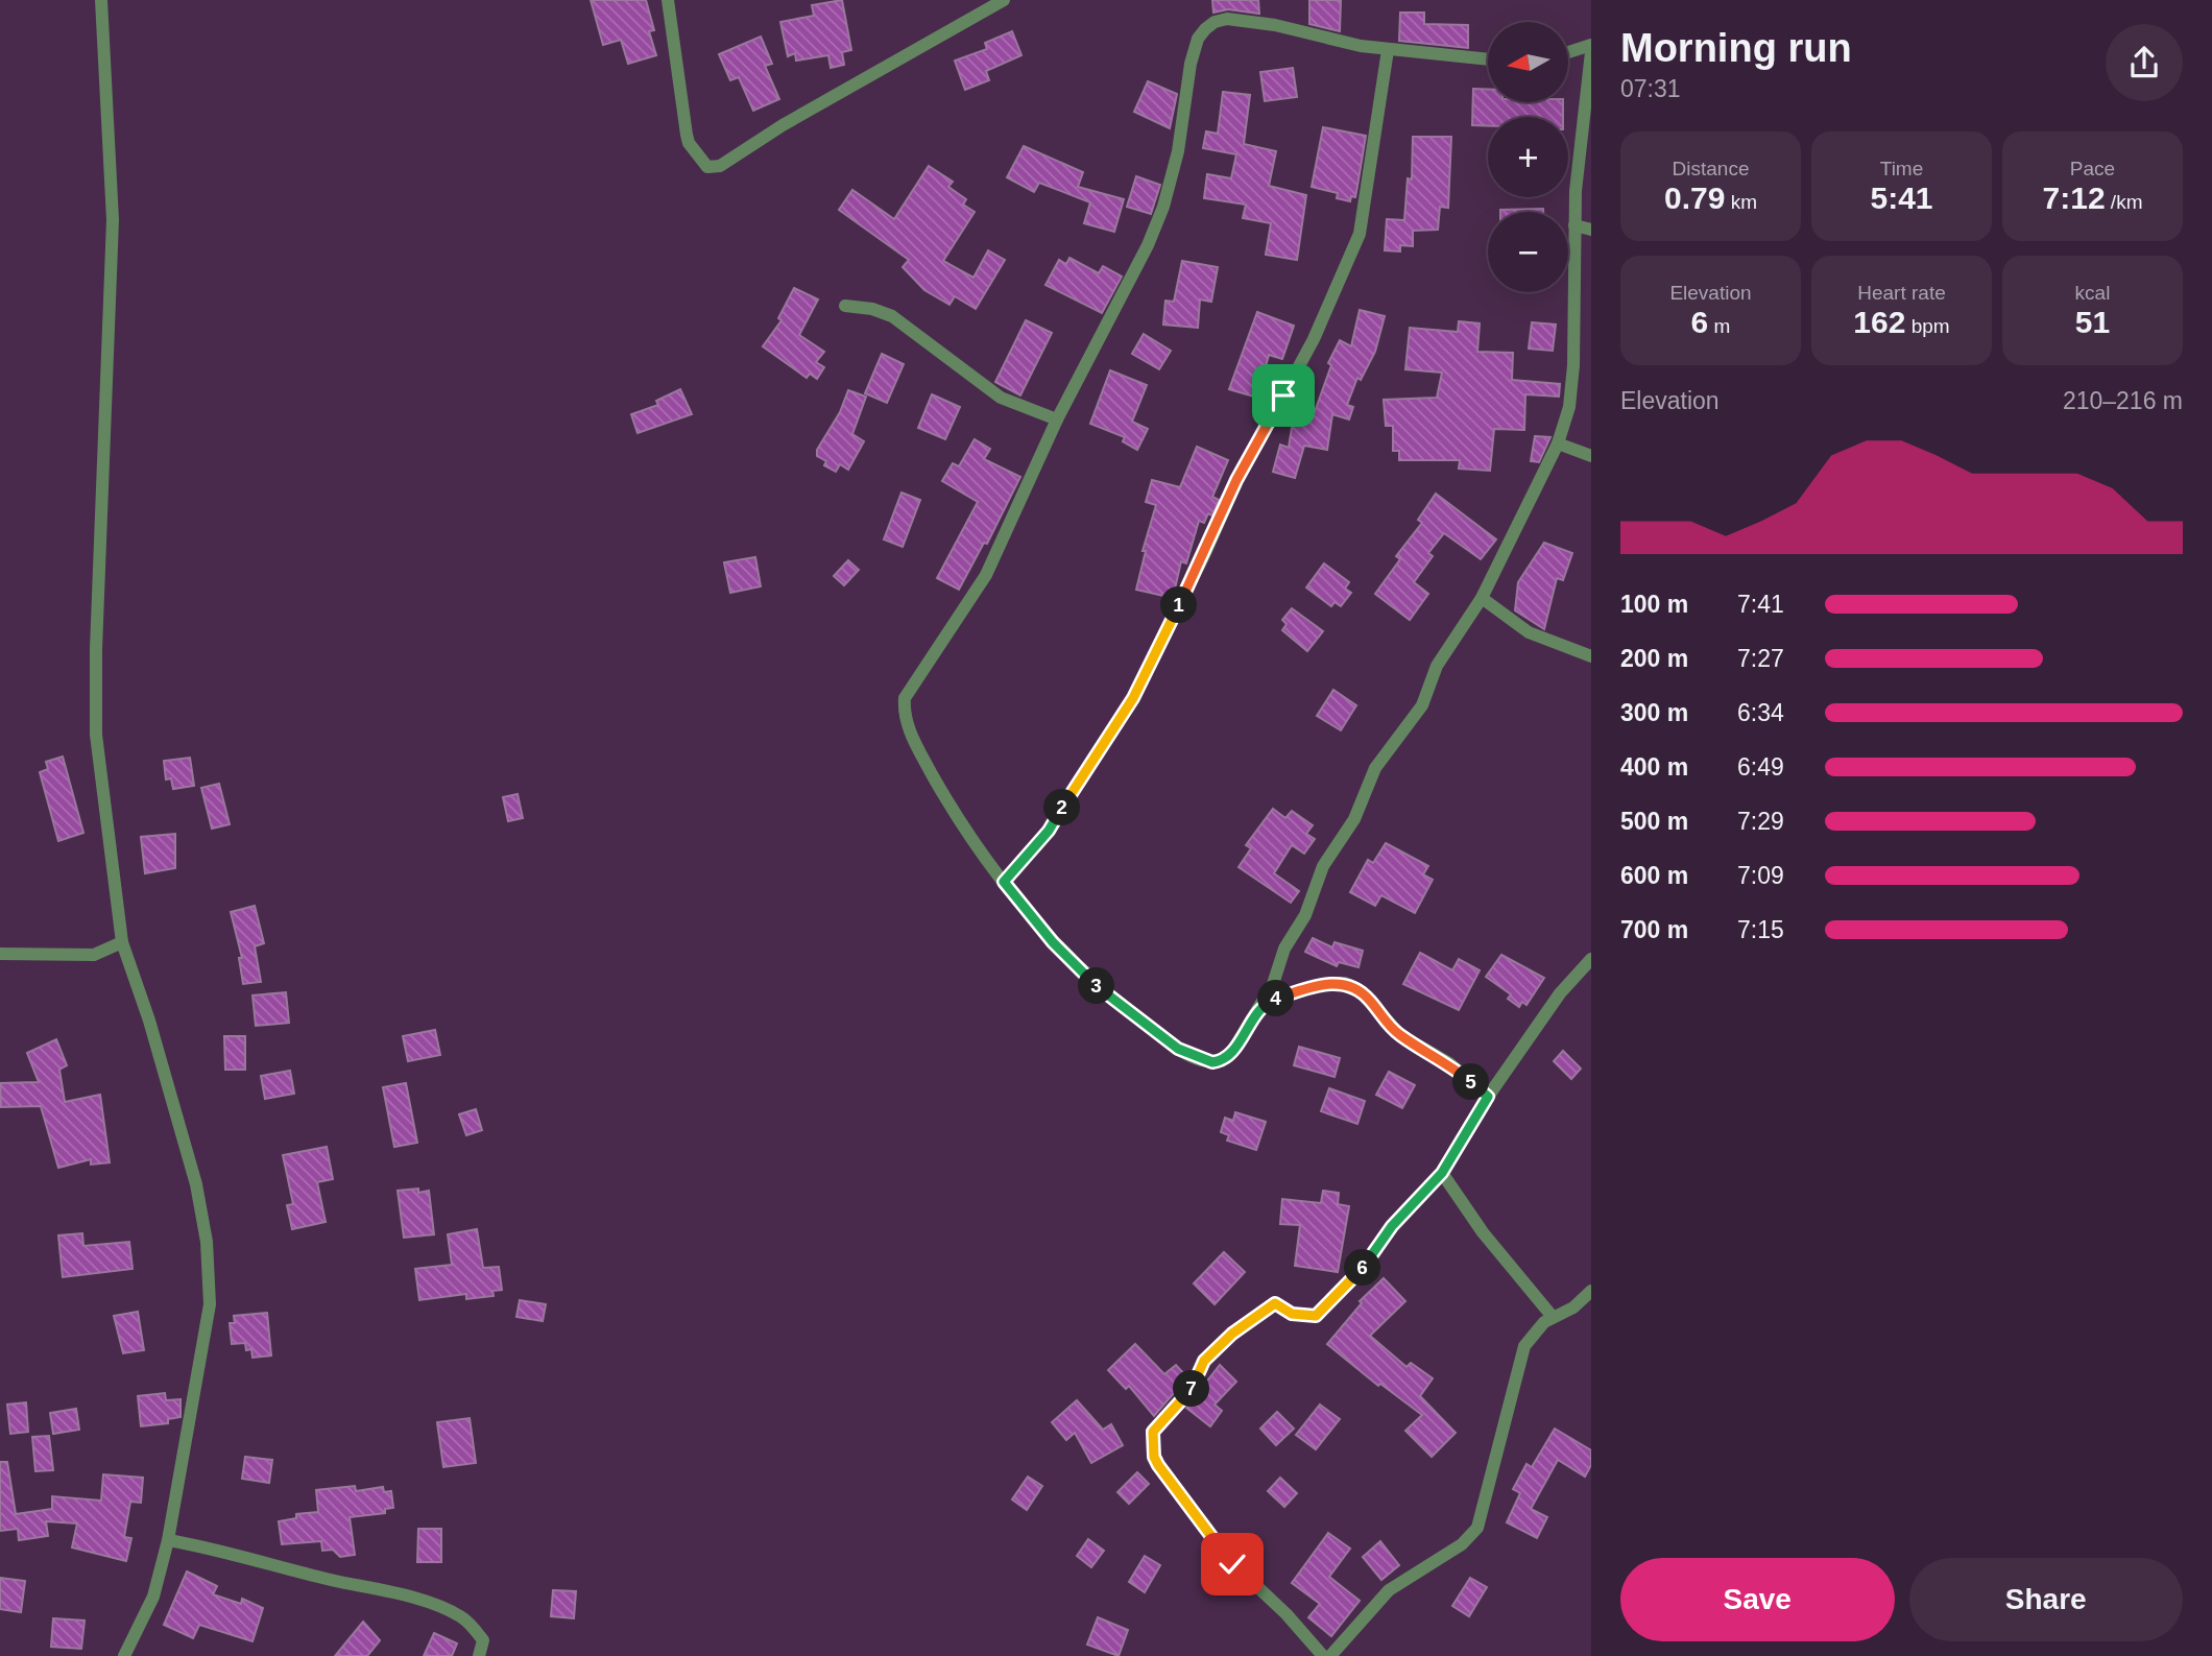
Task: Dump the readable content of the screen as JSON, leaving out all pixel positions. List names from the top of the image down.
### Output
{
  "north": "left",
  "page": {
    "heading": ["Morning run", "07:31"],
    "map_buttons": ["+", "−"],
    "stats": [
      ["Distance", "0.79 km"],
      ["Time", "5:41"],
      ["Pace", "7:12 /km"],
      ["Elevation", "6 m"],
      ["Heart rate", "162 bpm"],
      ["kcal", "51"]
    ],
    "chart": ["Elevation", "210–216 m"],
    "list": [
      {
        "name": "100 m",
        "note": "7:41"
      },
      {
        "name": "200 m",
        "note": "7:27"
      },
      {
        "name": "300 m",
        "note": "6:34"
      },
      {
        "name": "400 m",
        "note": "6:49"
      },
      {
        "name": "500 m",
        "note": "7:29"
      },
      {
        "name": "600 m",
        "note": "7:09"
      },
      {
        "name": "700 m",
        "note": "7:15"
      }
    ],
    "pins": [
      "1",
      "2",
      "3",
      "4",
      "5",
      "6",
      "7"
    ],
    "buttons": ["Save", "Share"]
  }
}
